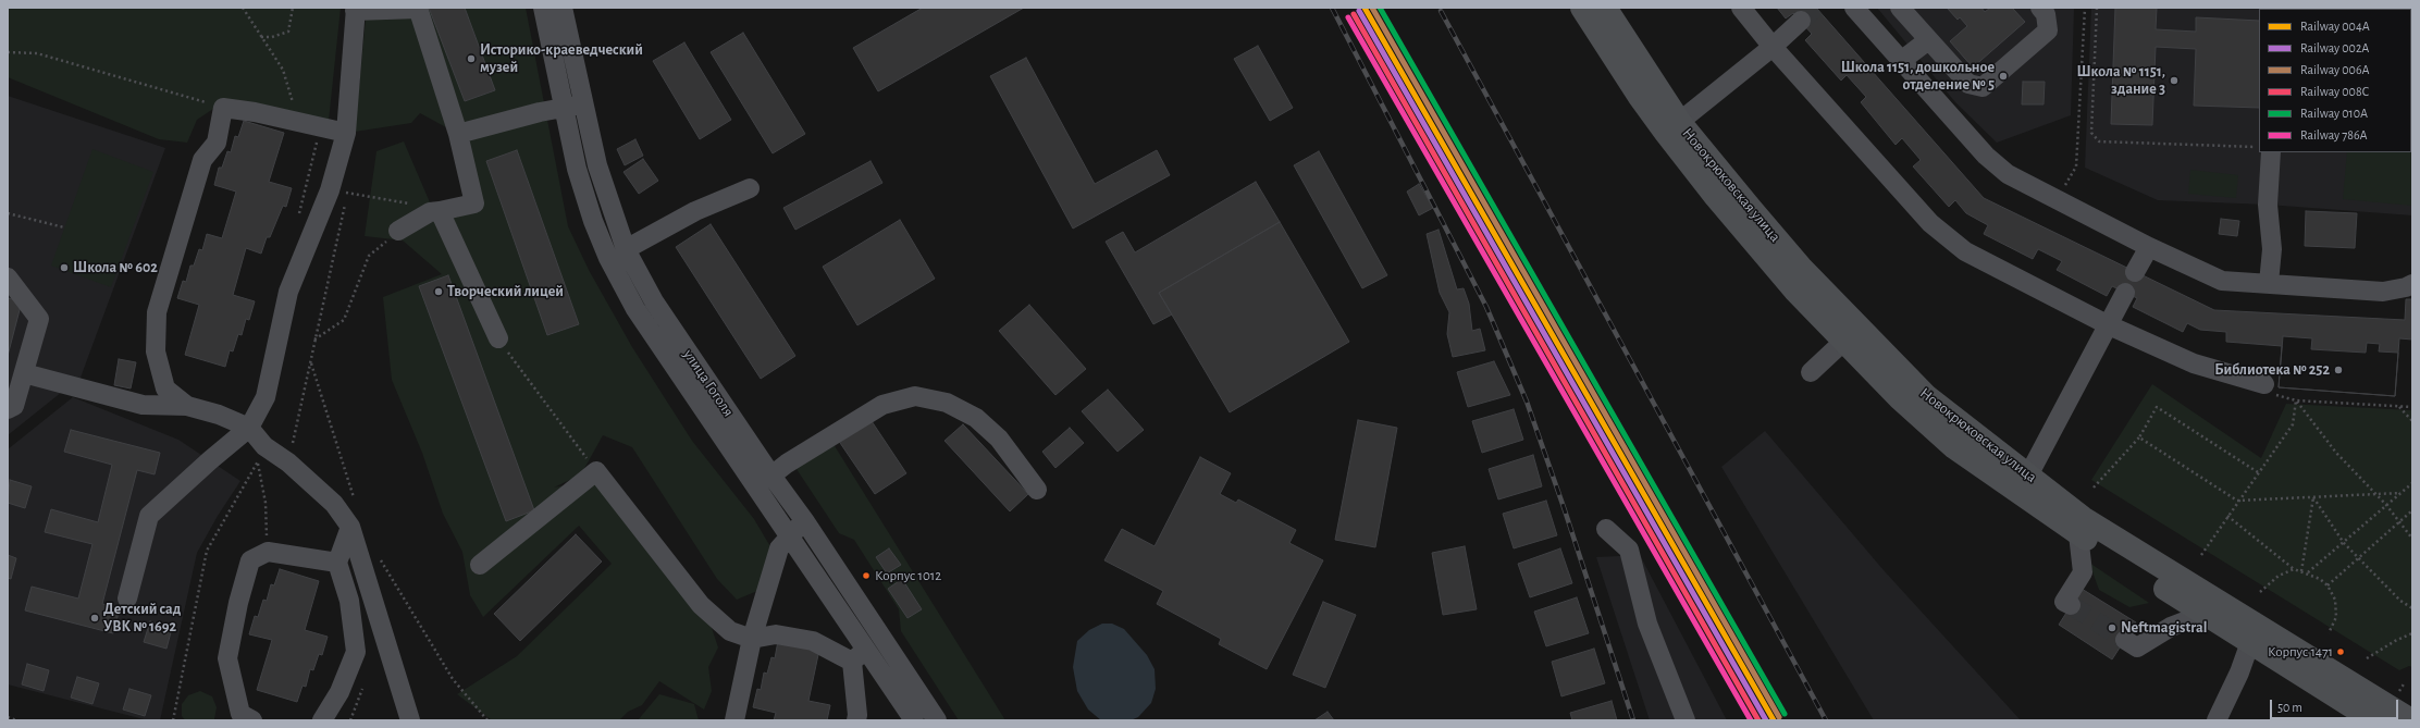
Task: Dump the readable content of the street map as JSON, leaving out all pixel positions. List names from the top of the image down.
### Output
{
  "streets": {
    "main road": ["Новокрюковская улица"],
    "street": ["улица Гоголя"]
  },
  "places": [
    "Историко-краеведческий музей",
    "Школа 1151, дошкольное отделение № 5",
    "Школа № 1151, здание 3",
    "Школа № 602",
    "Творческий лицей",
    "Библиотека № 252",
    "Корпус 1012",
    "Детский сад УВК № 1692",
    "Neftmagistral",
    "Корпус 1471"
  ],
  "lines": [
    "rail line 004А",
    "rail line 006А",
    "rail line 010А",
    "rail line 002А",
    "rail line 008С",
    "rail line 786А"
  ],
  "legend": [
    "Railway 004А",
    "Railway 002А",
    "Railway 006А",
    "Railway 008С",
    "Railway 010А",
    "Railway 786А"
  ],
  "scale_bar": "50 m"
}
